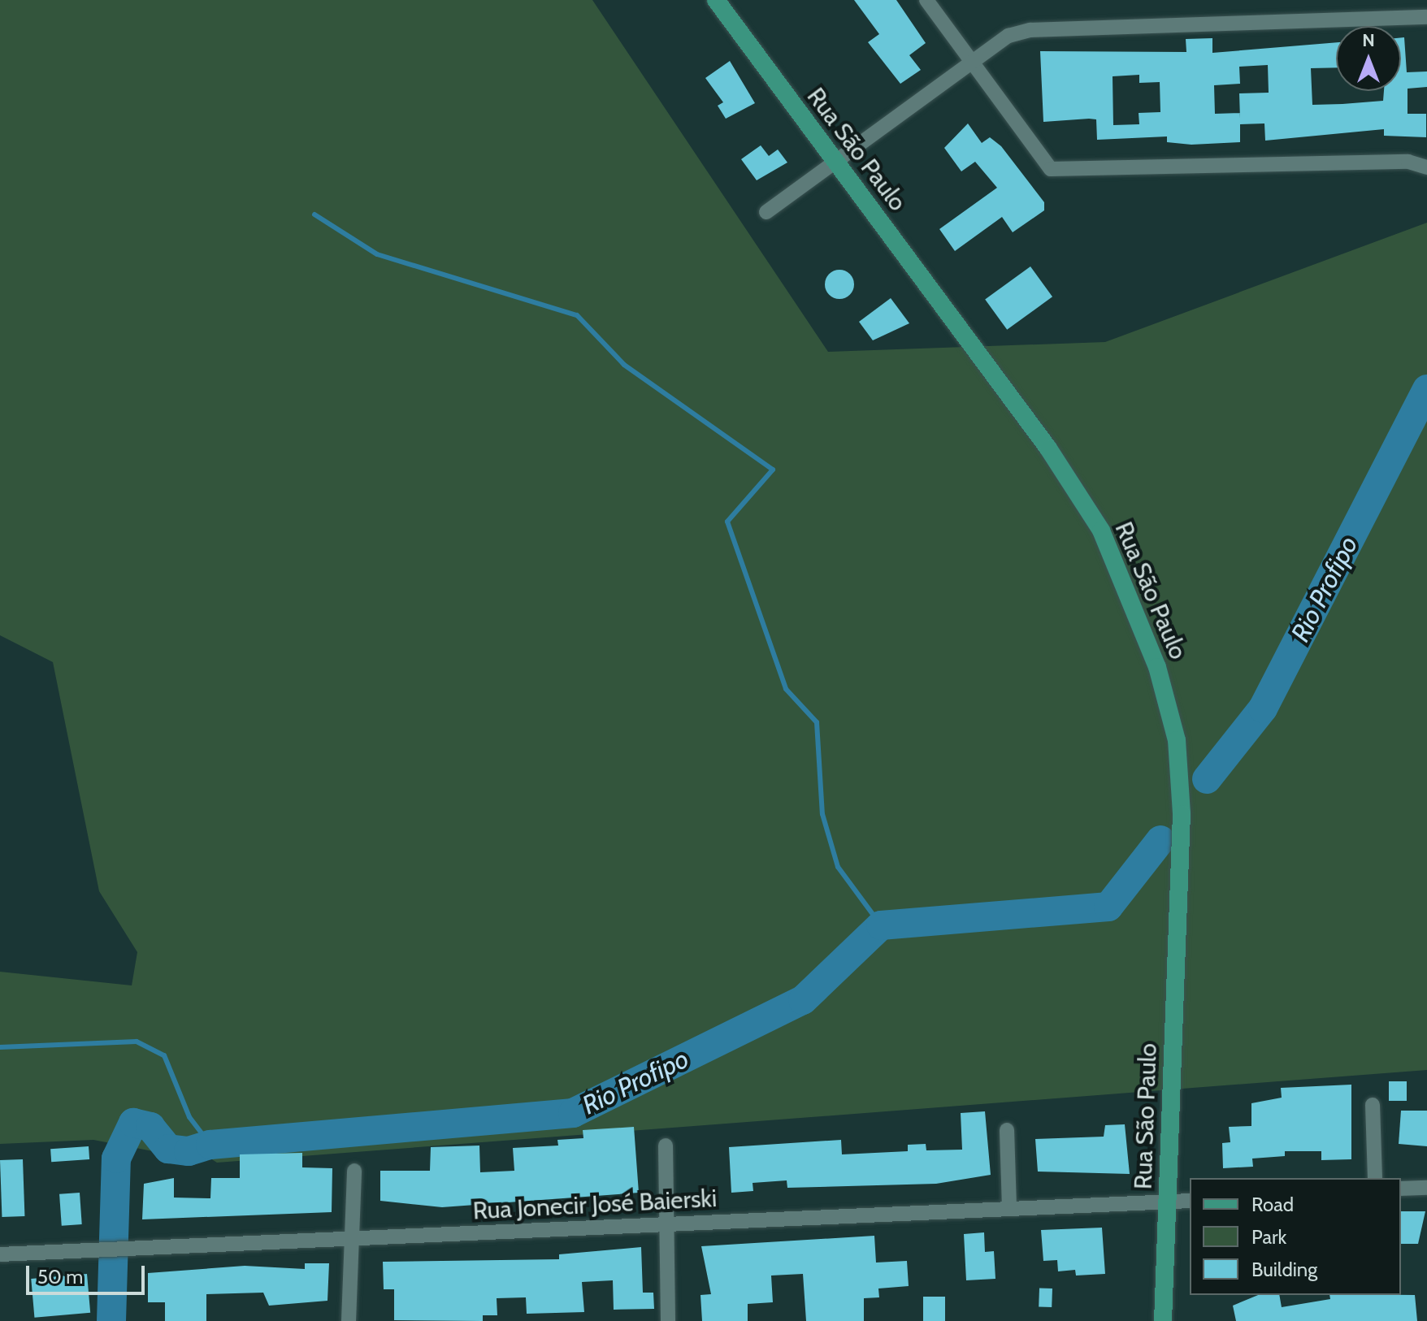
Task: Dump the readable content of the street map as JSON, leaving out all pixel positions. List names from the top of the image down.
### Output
{
  "streets": {
    "main road": ["Rua São Paulo"],
    "street": ["Rua Jonecir José Baierski"]
  },
  "crossings": [
    ["Rua São Paulo", "Rua Jonecir José Baierski"]
  ],
  "water": ["Rio Profipo"],
  "legend": ["Road", "Park", "Building"],
  "scale_bar": "50 m",
  "north": "top"
}
